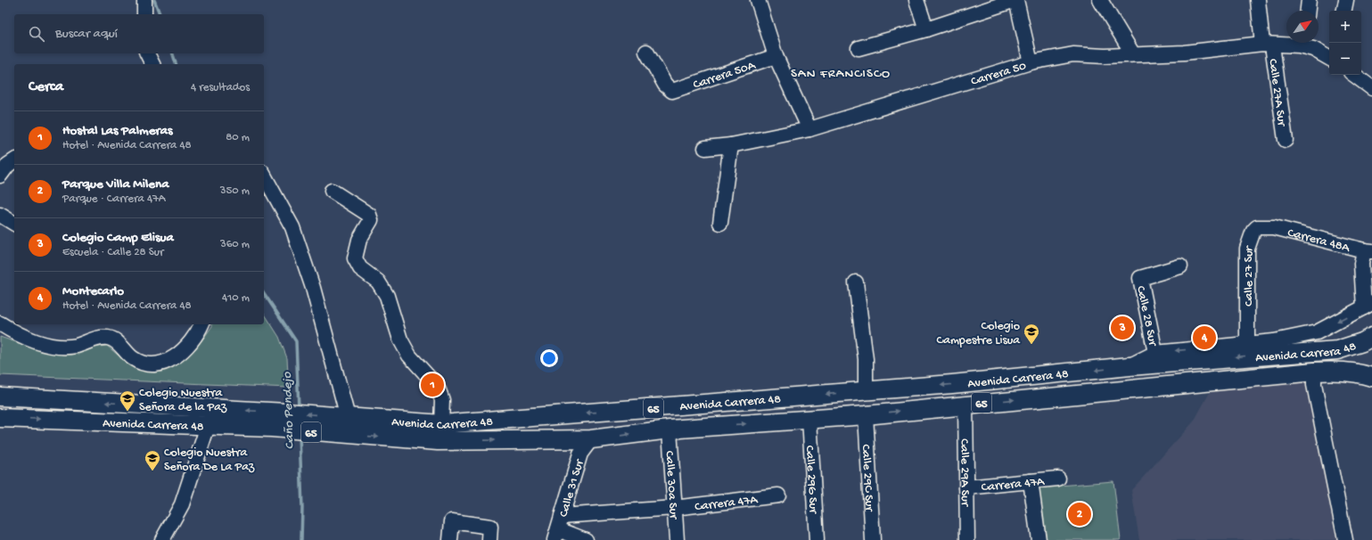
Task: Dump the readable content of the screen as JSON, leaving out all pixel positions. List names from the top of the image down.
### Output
{
  "streets": {
    "main road": ["Avenida Carrera 48", "65"],
    "street": [
      "Carrera 50",
      "Carrera 50A",
      "Calle 27A Sur",
      "Carrera 48A",
      "Calle 27 Sur",
      "Calle 28 Sur",
      "Calle 29A Sur",
      "Calle 29C Sur",
      "Calle 29G Sur",
      "Carrera 47A",
      "Calle 30a Sur",
      "Calle 31 Sur"
    ]
  },
  "crossings": [
    ["Carrera 50", "Calle 27A Sur"],
    ["Carrera 48A", "Calle 27 Sur"],
    ["Avenida Carrera 48", "Calle 29A Sur"],
    ["Avenida Carrera 48", "Calle 29C Sur"],
    ["Avenida Carrera 48", "Calle 29G Sur"],
    ["Avenida Carrera 48", "Calle 30a Sur"],
    ["Avenida Carrera 48", "Calle 31 Sur"],
    ["Calle 29A Sur", "Carrera 47A"],
    ["Carrera 47A", "Calle 30a Sur"],
    ["Carrera 47A", "Calle 31 Sur"]
  ],
  "districts": ["SAN FRANCISCO"],
  "water": ["Caño Pendejo"],
  "places": {
    "school or university": ["Colegio Campestre Lisua", "Colegio Nuestra Señora de la Paz", "Colegio Nuestra Señora De La Paz"]
  },
  "north": "top right",
  "page": {
    "map_buttons": ["+", "−"],
    "search": "Buscar aquí",
    "heading": ["Cerca", "4 resultados"],
    "list": [
      {
        "mark": "1",
        "name": "Hostal Las Palmeras",
        "note": "Hotel · Avenida Carrera 48",
        "value": "80 m"
      },
      {
        "mark": "2",
        "name": "Parque Villa Milena",
        "note": "Parque · Carrera 47A",
        "value": "350 m"
      },
      {
        "mark": "3",
        "name": "Colegio Camp Elisua",
        "note": "Escuela · Calle 28 Sur",
        "value": "360 m"
      },
      {
        "mark": "4",
        "name": "Montecarlo",
        "note": "Hotel · Avenida Carrera 48",
        "value": "410 m"
      }
    ],
    "pins": [
      "3",
      "4",
      "1",
      "2"
    ]
  }
}
